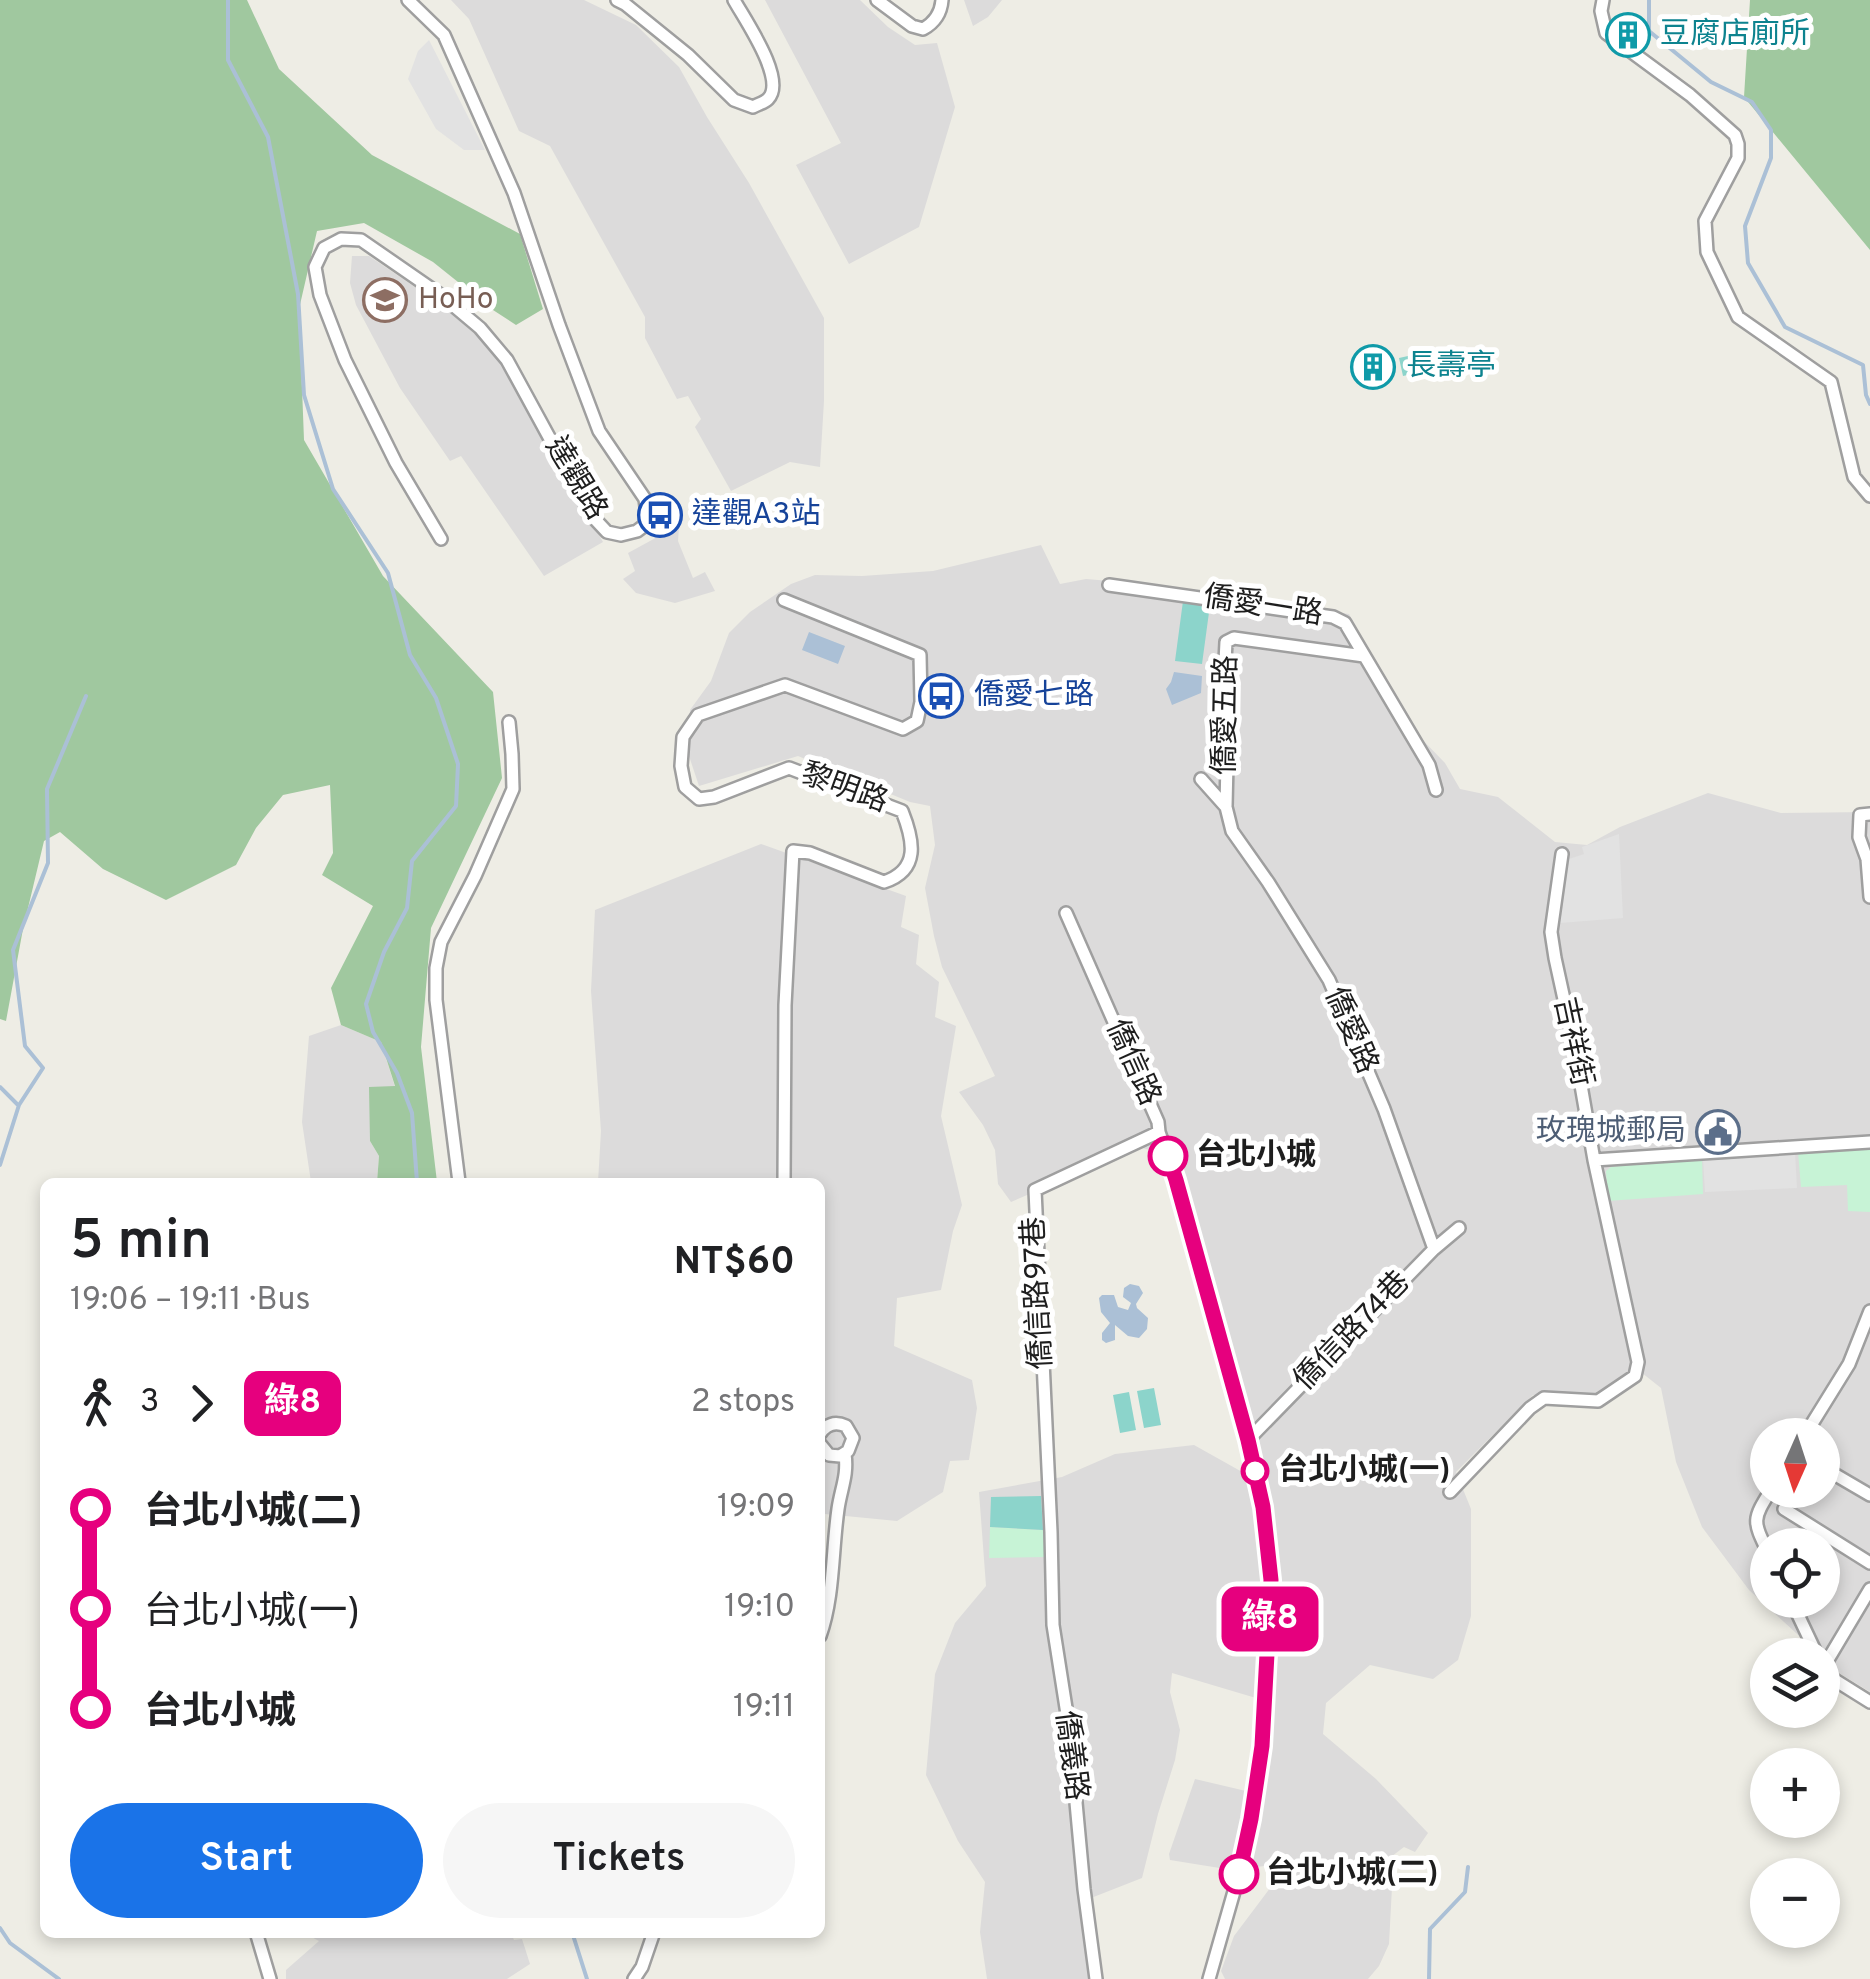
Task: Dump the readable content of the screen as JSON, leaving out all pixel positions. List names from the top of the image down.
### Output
{
  "streets": {
    "street": [
      "達觀路",
      "僑愛一路",
      "僑愛五路",
      "黎明路",
      "僑愛路",
      "吉祥街",
      "僑信路",
      "僑信路97巷",
      "僑信路74巷",
      "僑義路"
    ]
  },
  "crossings": [
    ["僑愛一路", "僑愛五路"],
    ["僑愛五路", "僑愛路"],
    ["僑愛路", "僑信路74巷"],
    ["僑信路", "僑信路97巷"],
    ["僑信路", "僑信路74巷"],
    ["僑信路97巷", "僑義路"]
  ],
  "places": {
    "building": ["豆腐店廁所", "長壽亭"],
    "school or university": ["HoHo"],
    "bus stop": ["達觀A3站", "僑愛七路"],
    "public building": ["玫瑰城郵局"],
    "other": ["台北小城", "台北小城(一)", "台北小城(二)"]
  },
  "lines": ["bus line 綠8"],
  "north": "bottom",
  "page": {
    "on_map": "綠8",
    "heading": ["5 min", "19:06 – 19:11 · Bus", "NT$60"],
    "legs": ["3", "綠8", "2 stops"],
    "map_buttons": ["+", "−"],
    "list": [
      {
        "name": "台北小城(二)",
        "value": "19:09"
      },
      {
        "name": "台北小城(一)",
        "value": "19:10"
      },
      {
        "name": "台北小城",
        "value": "19:11"
      }
    ],
    "buttons": ["Start", "Tickets"]
  }
}
